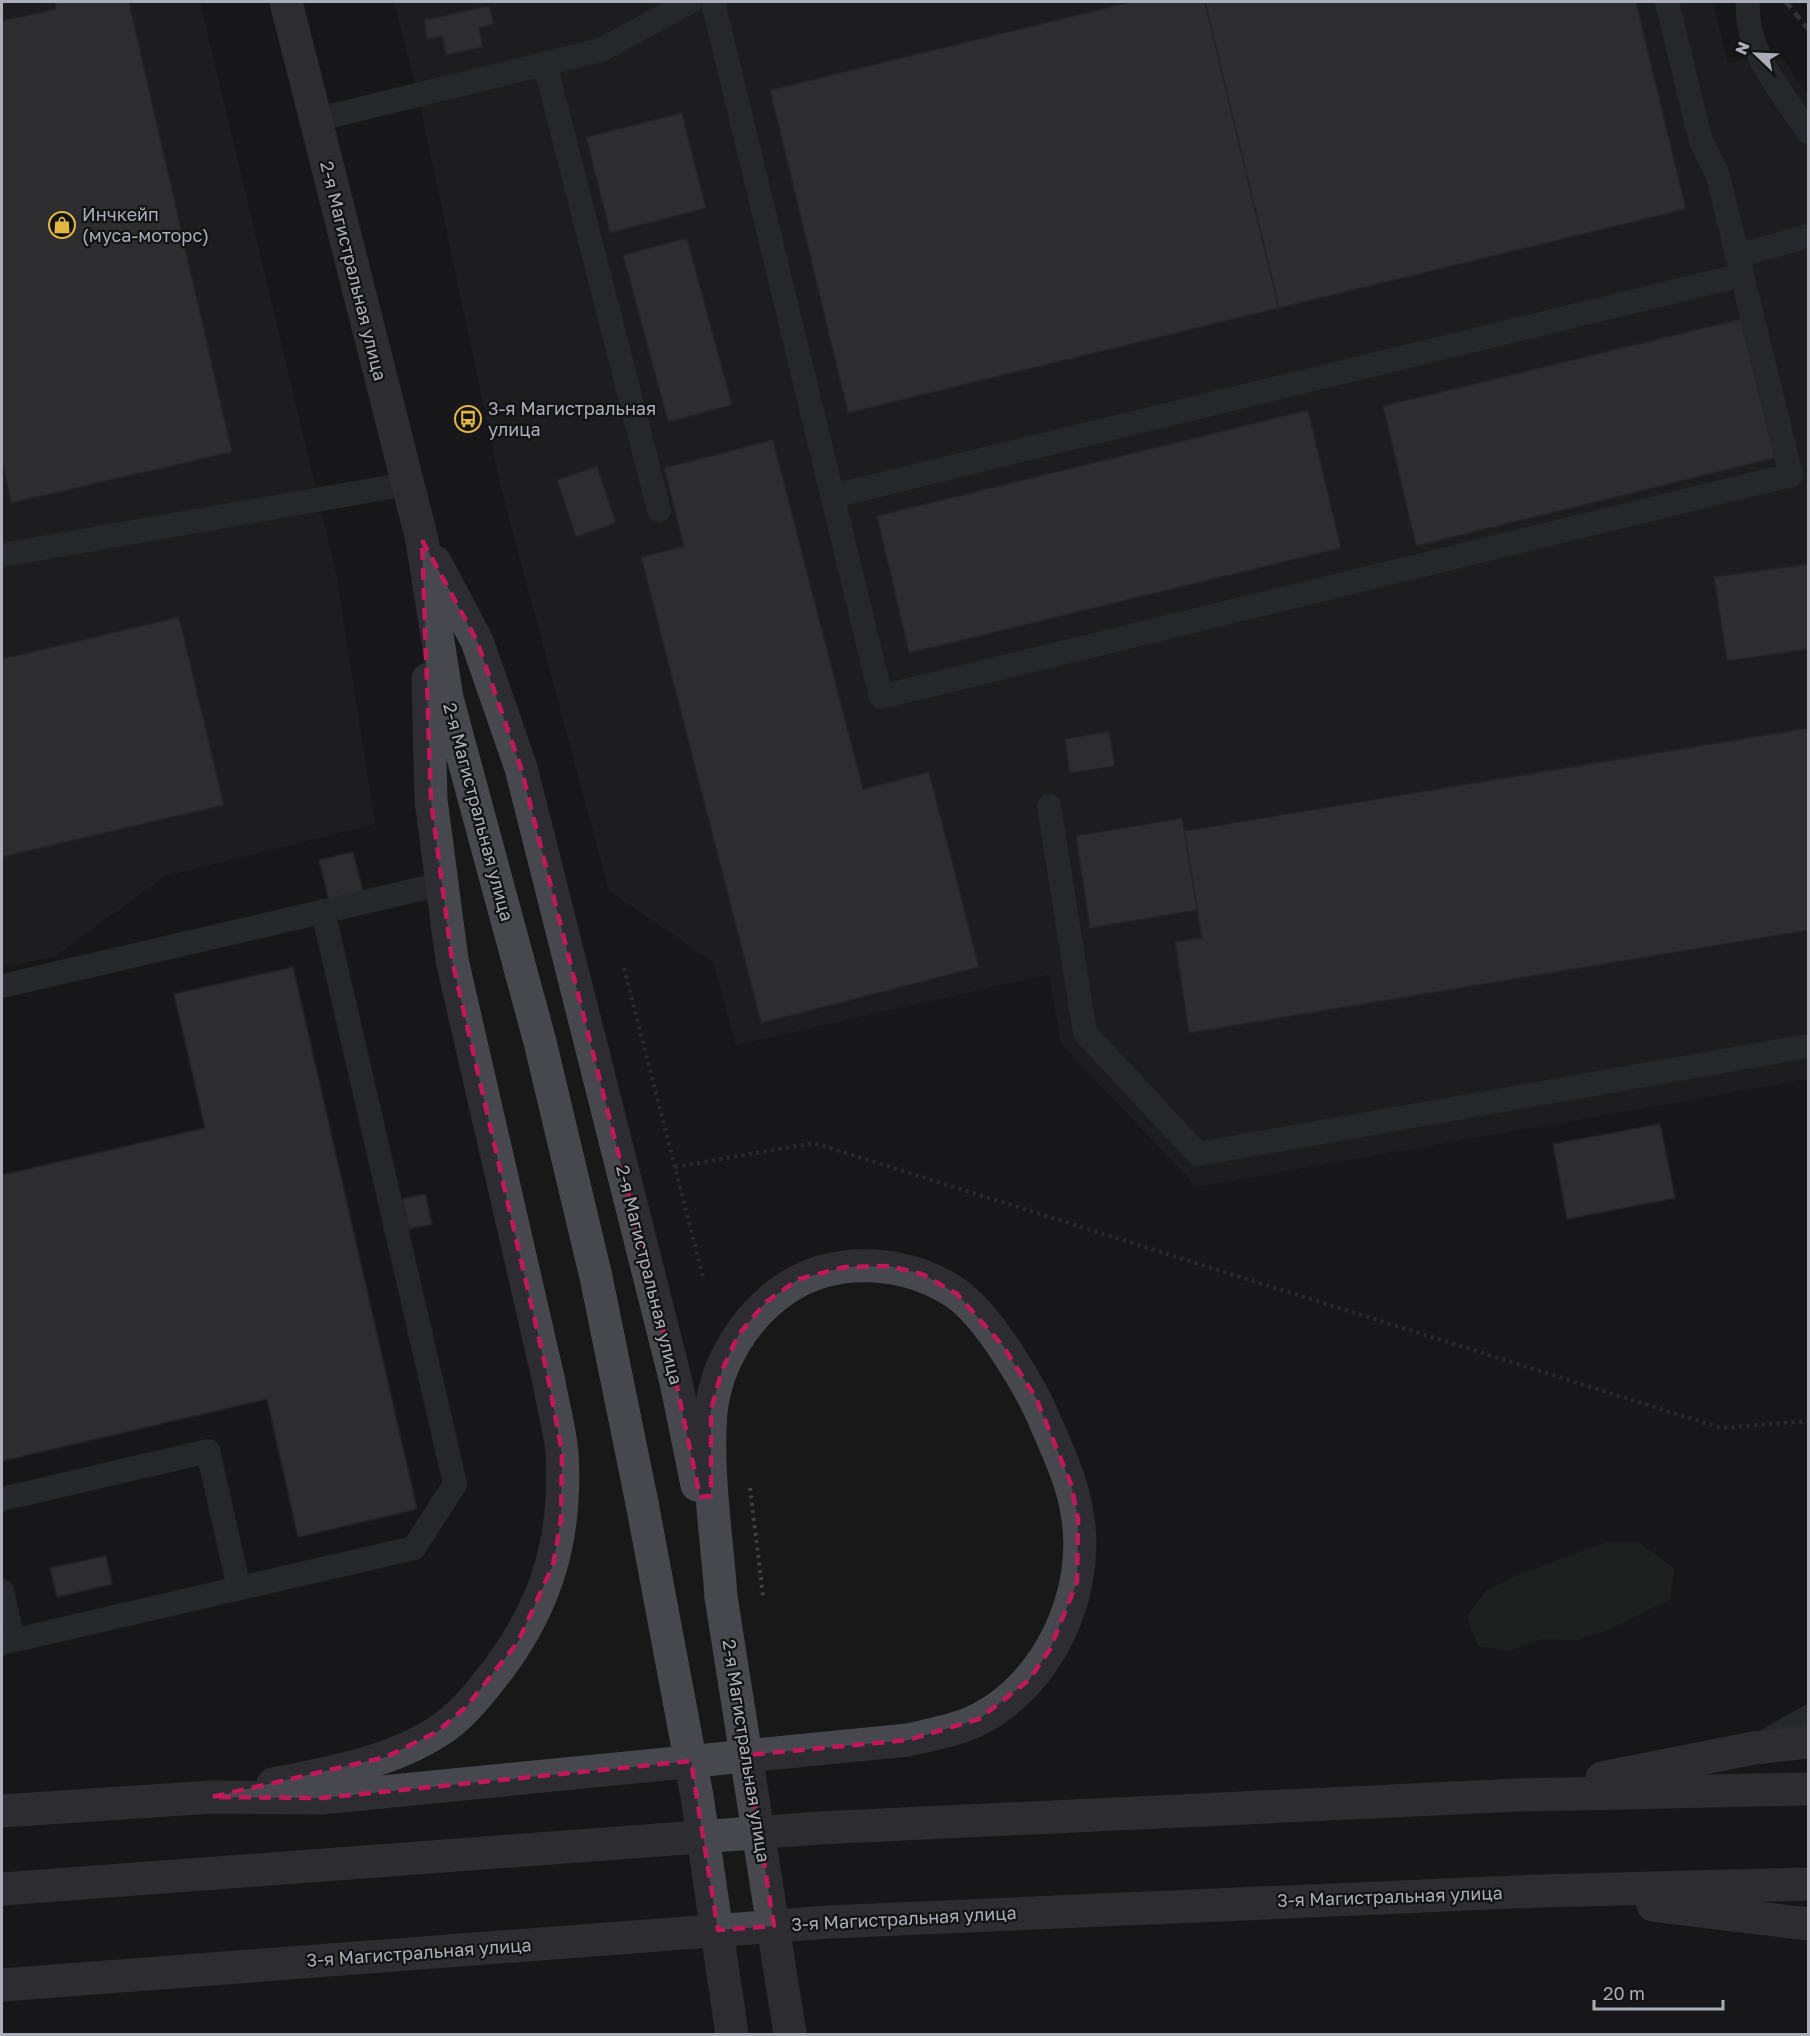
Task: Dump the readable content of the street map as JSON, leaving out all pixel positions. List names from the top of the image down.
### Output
{
  "streets": {
    "street": ["2-я Магистральная улица", "3-я Магистральная улица"]
  },
  "places": {
    "shop": ["Инчкейп (муса-моторс)"],
    "bus stop": ["3-я Магистральная улица"]
  },
  "scale_bar": "20 m",
  "north": "top left"
}
